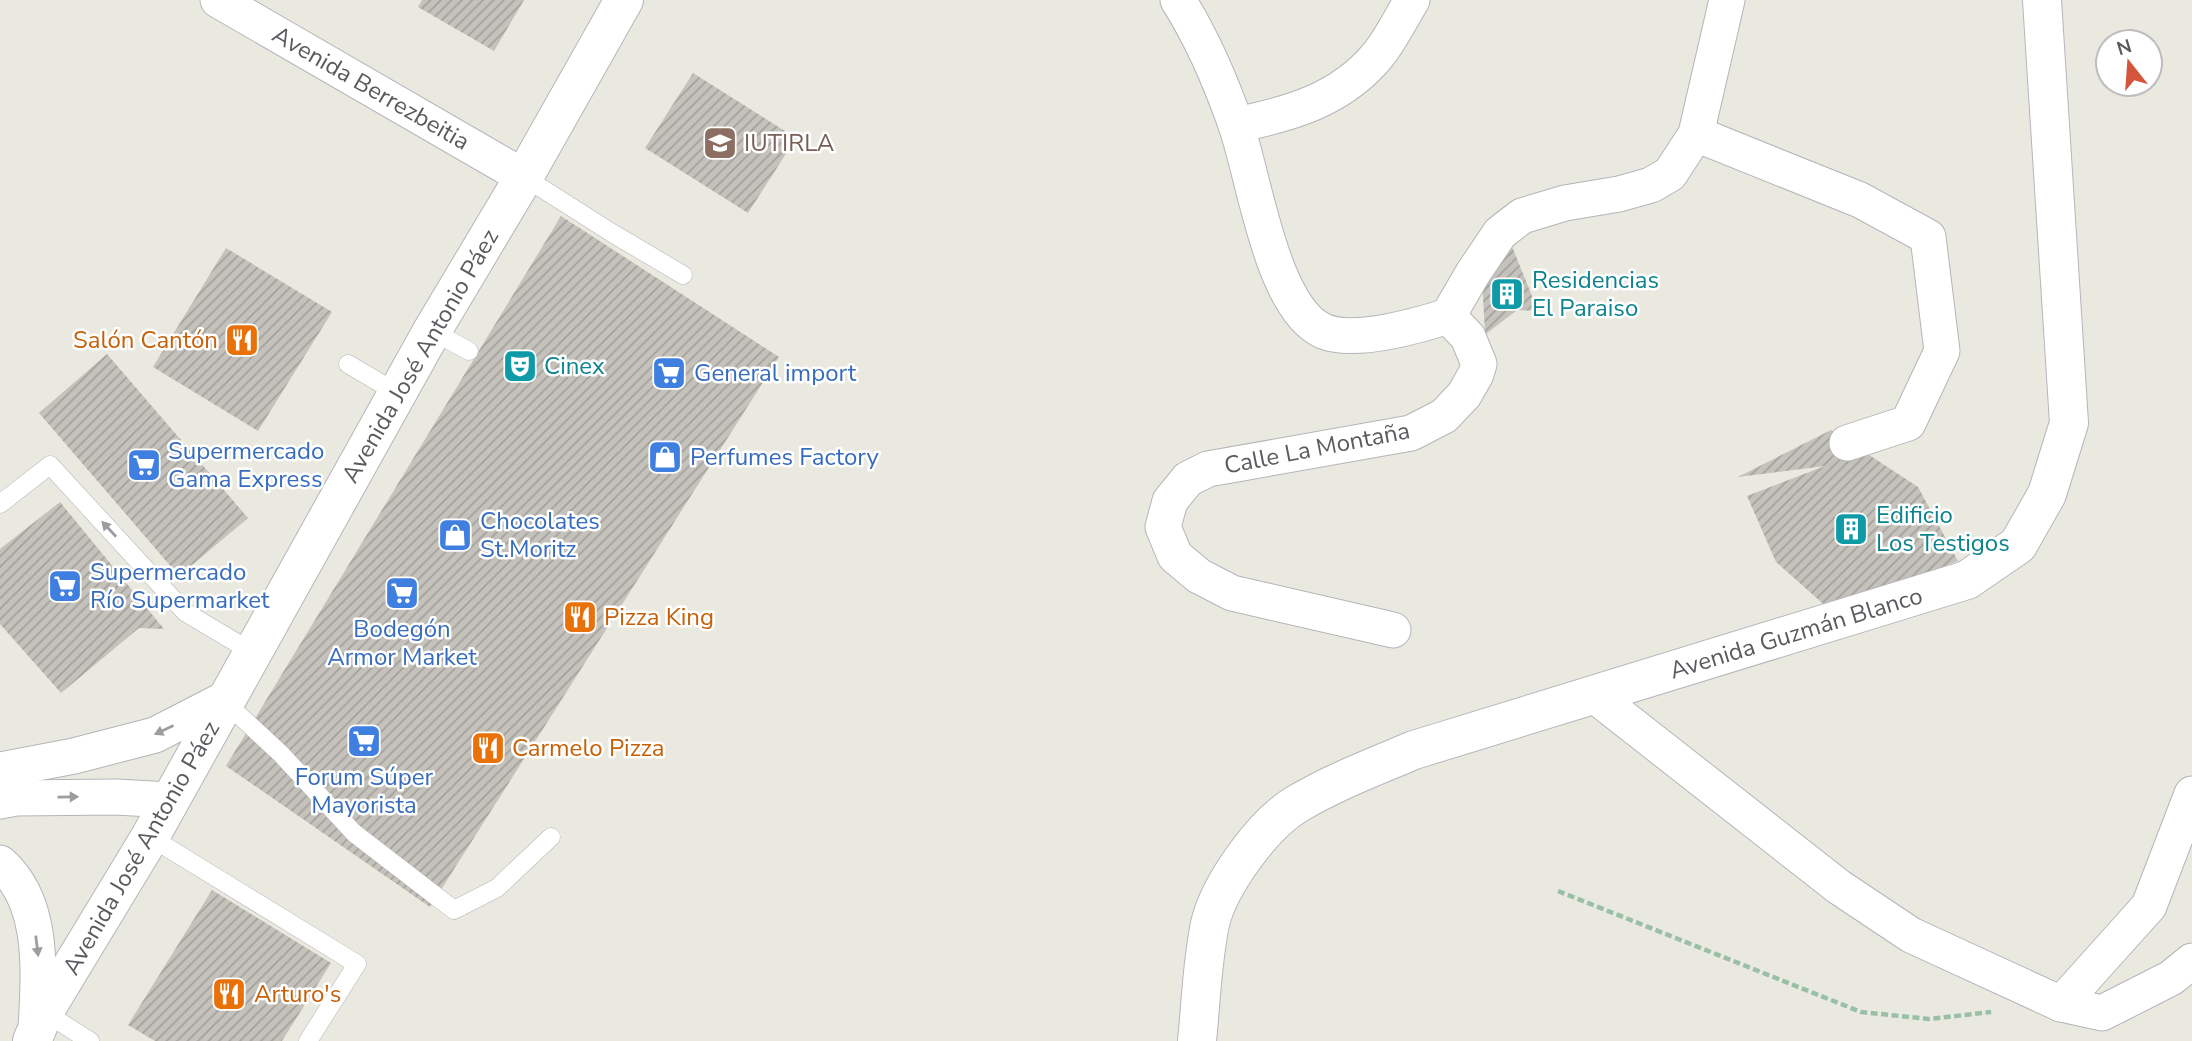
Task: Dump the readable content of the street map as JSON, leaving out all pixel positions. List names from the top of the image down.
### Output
{
  "streets": {
    "street": [
      "Avenida Berrezbeitia",
      "Avenida José Antonio Páez",
      "Calle La Montaña",
      "Avenida Guzmán Blanco"
    ]
  },
  "crossings": [
    ["Avenida Berrezbeitia", "Avenida José Antonio Páez"]
  ],
  "places": {
    "school or university": ["IUTIRLA"],
    "building": ["Residencias El Paraiso", "Edificio Los Testigos"],
    "restaurant": [
      "Salón Cantón",
      "Pizza King",
      "Carmelo Pizza",
      "Arturo's"
    ],
    "theatre": ["Cinex"],
    "supermarket": [
      "General import",
      "Supermercado Gama Express",
      "Supermercado Río Supermarket",
      "Bodegón Armor Market",
      "Forum Súper Mayorista"
    ],
    "shop": ["Perfumes Factory", "Chocolates St.Moritz"]
  },
  "north": "top"
}
